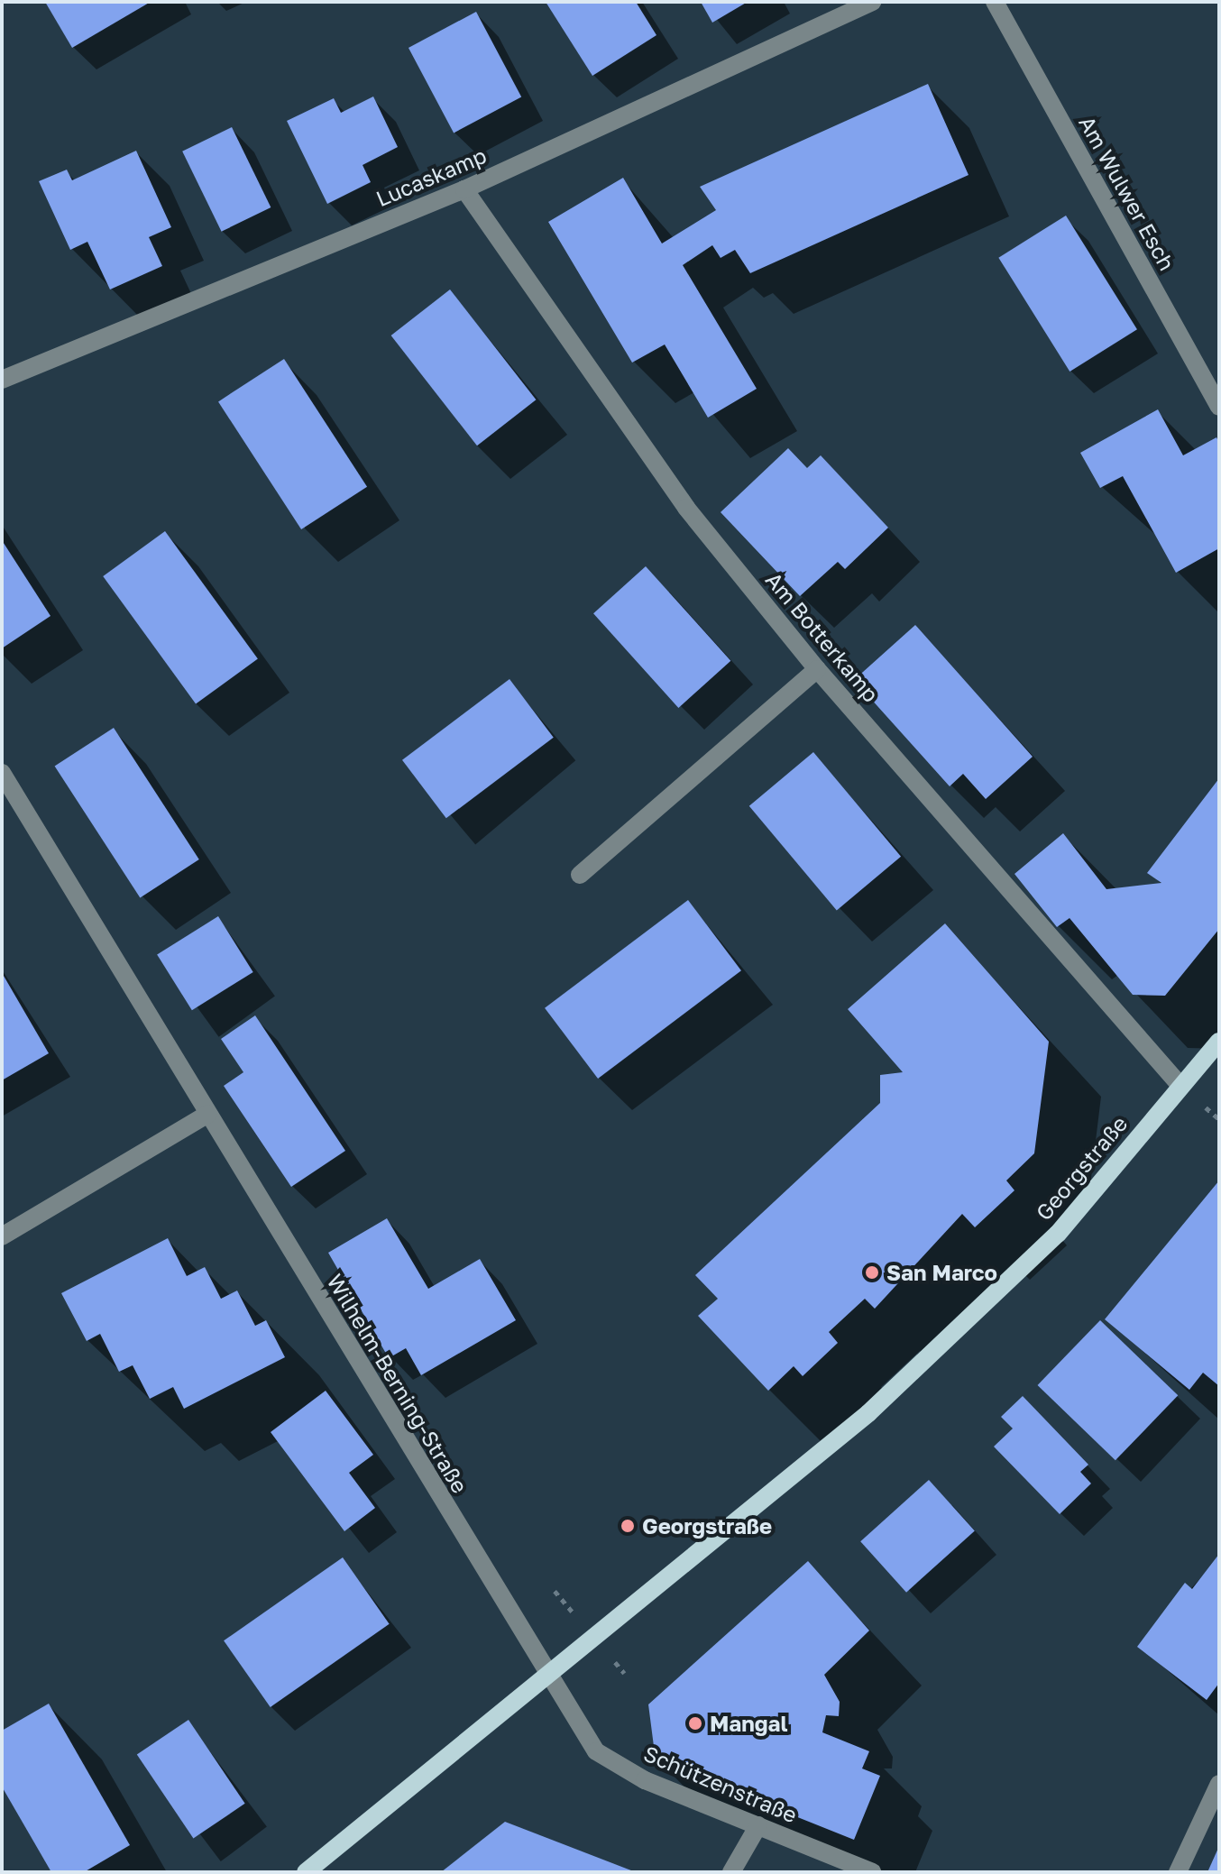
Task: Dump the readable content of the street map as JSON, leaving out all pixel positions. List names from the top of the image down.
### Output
{
  "streets": {
    "main road": ["Georgstraße"],
    "street": [
      "Lucaskamp",
      "Am Wulwer Esch",
      "Am Botterkamp",
      "Wilhelm-Berning-Straße",
      "Schützenstraße"
    ]
  },
  "crossings": [
    ["Lucaskamp", "Am Botterkamp"],
    ["Am Botterkamp", "Georgstraße"],
    ["Georgstraße", "Wilhelm-Berning-Straße"],
    ["Georgstraße", "Schützenstraße"],
    ["Wilhelm-Berning-Straße", "Schützenstraße"]
  ],
  "places": ["San Marco", "Georgstraße", "Mangal"]
}
